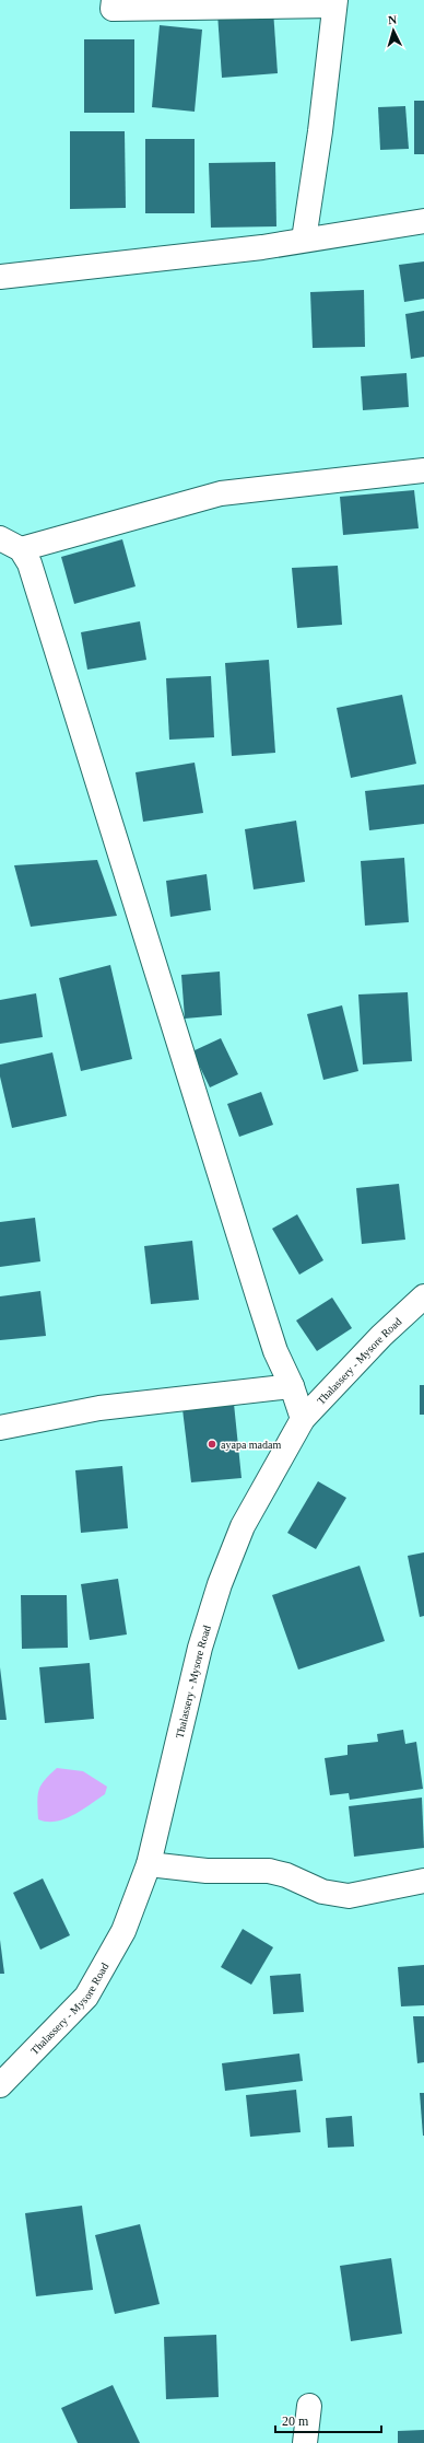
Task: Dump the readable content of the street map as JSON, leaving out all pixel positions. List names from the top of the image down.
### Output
{
  "streets": {
    "street": ["Thalassery - Mysore Road"]
  },
  "places": ["ayapa madam"],
  "scale_bar": "20 m",
  "north": "top"
}
